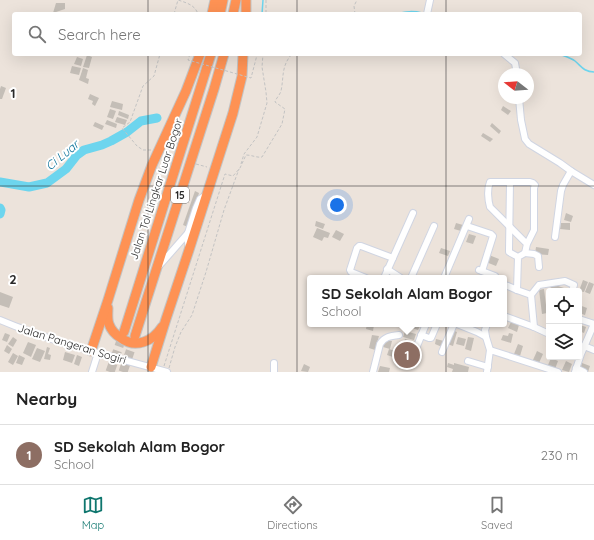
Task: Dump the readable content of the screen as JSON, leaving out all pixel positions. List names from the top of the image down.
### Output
{
  "streets": {
    "highway": ["Jalan Tol Lingkar Luar Bogor", "15"],
    "street": ["Jalan Pangeran Sogiri"]
  },
  "water": ["Ci Luar"],
  "north": "left",
  "page": {
    "search": "Search here",
    "popup": ["SD Sekolah Alam Bogor", "School"],
    "pins": "1",
    "heading": "Nearby",
    "list": [
      {
        "mark": "1",
        "name": "SD Sekolah Alam Bogor",
        "note": "School",
        "value": "230 m"
      }
    ],
    "nav": ["Map", "Directions", "Saved"]
  },
  "grid": {
    "rows": ["1", "2"]
  }
}
